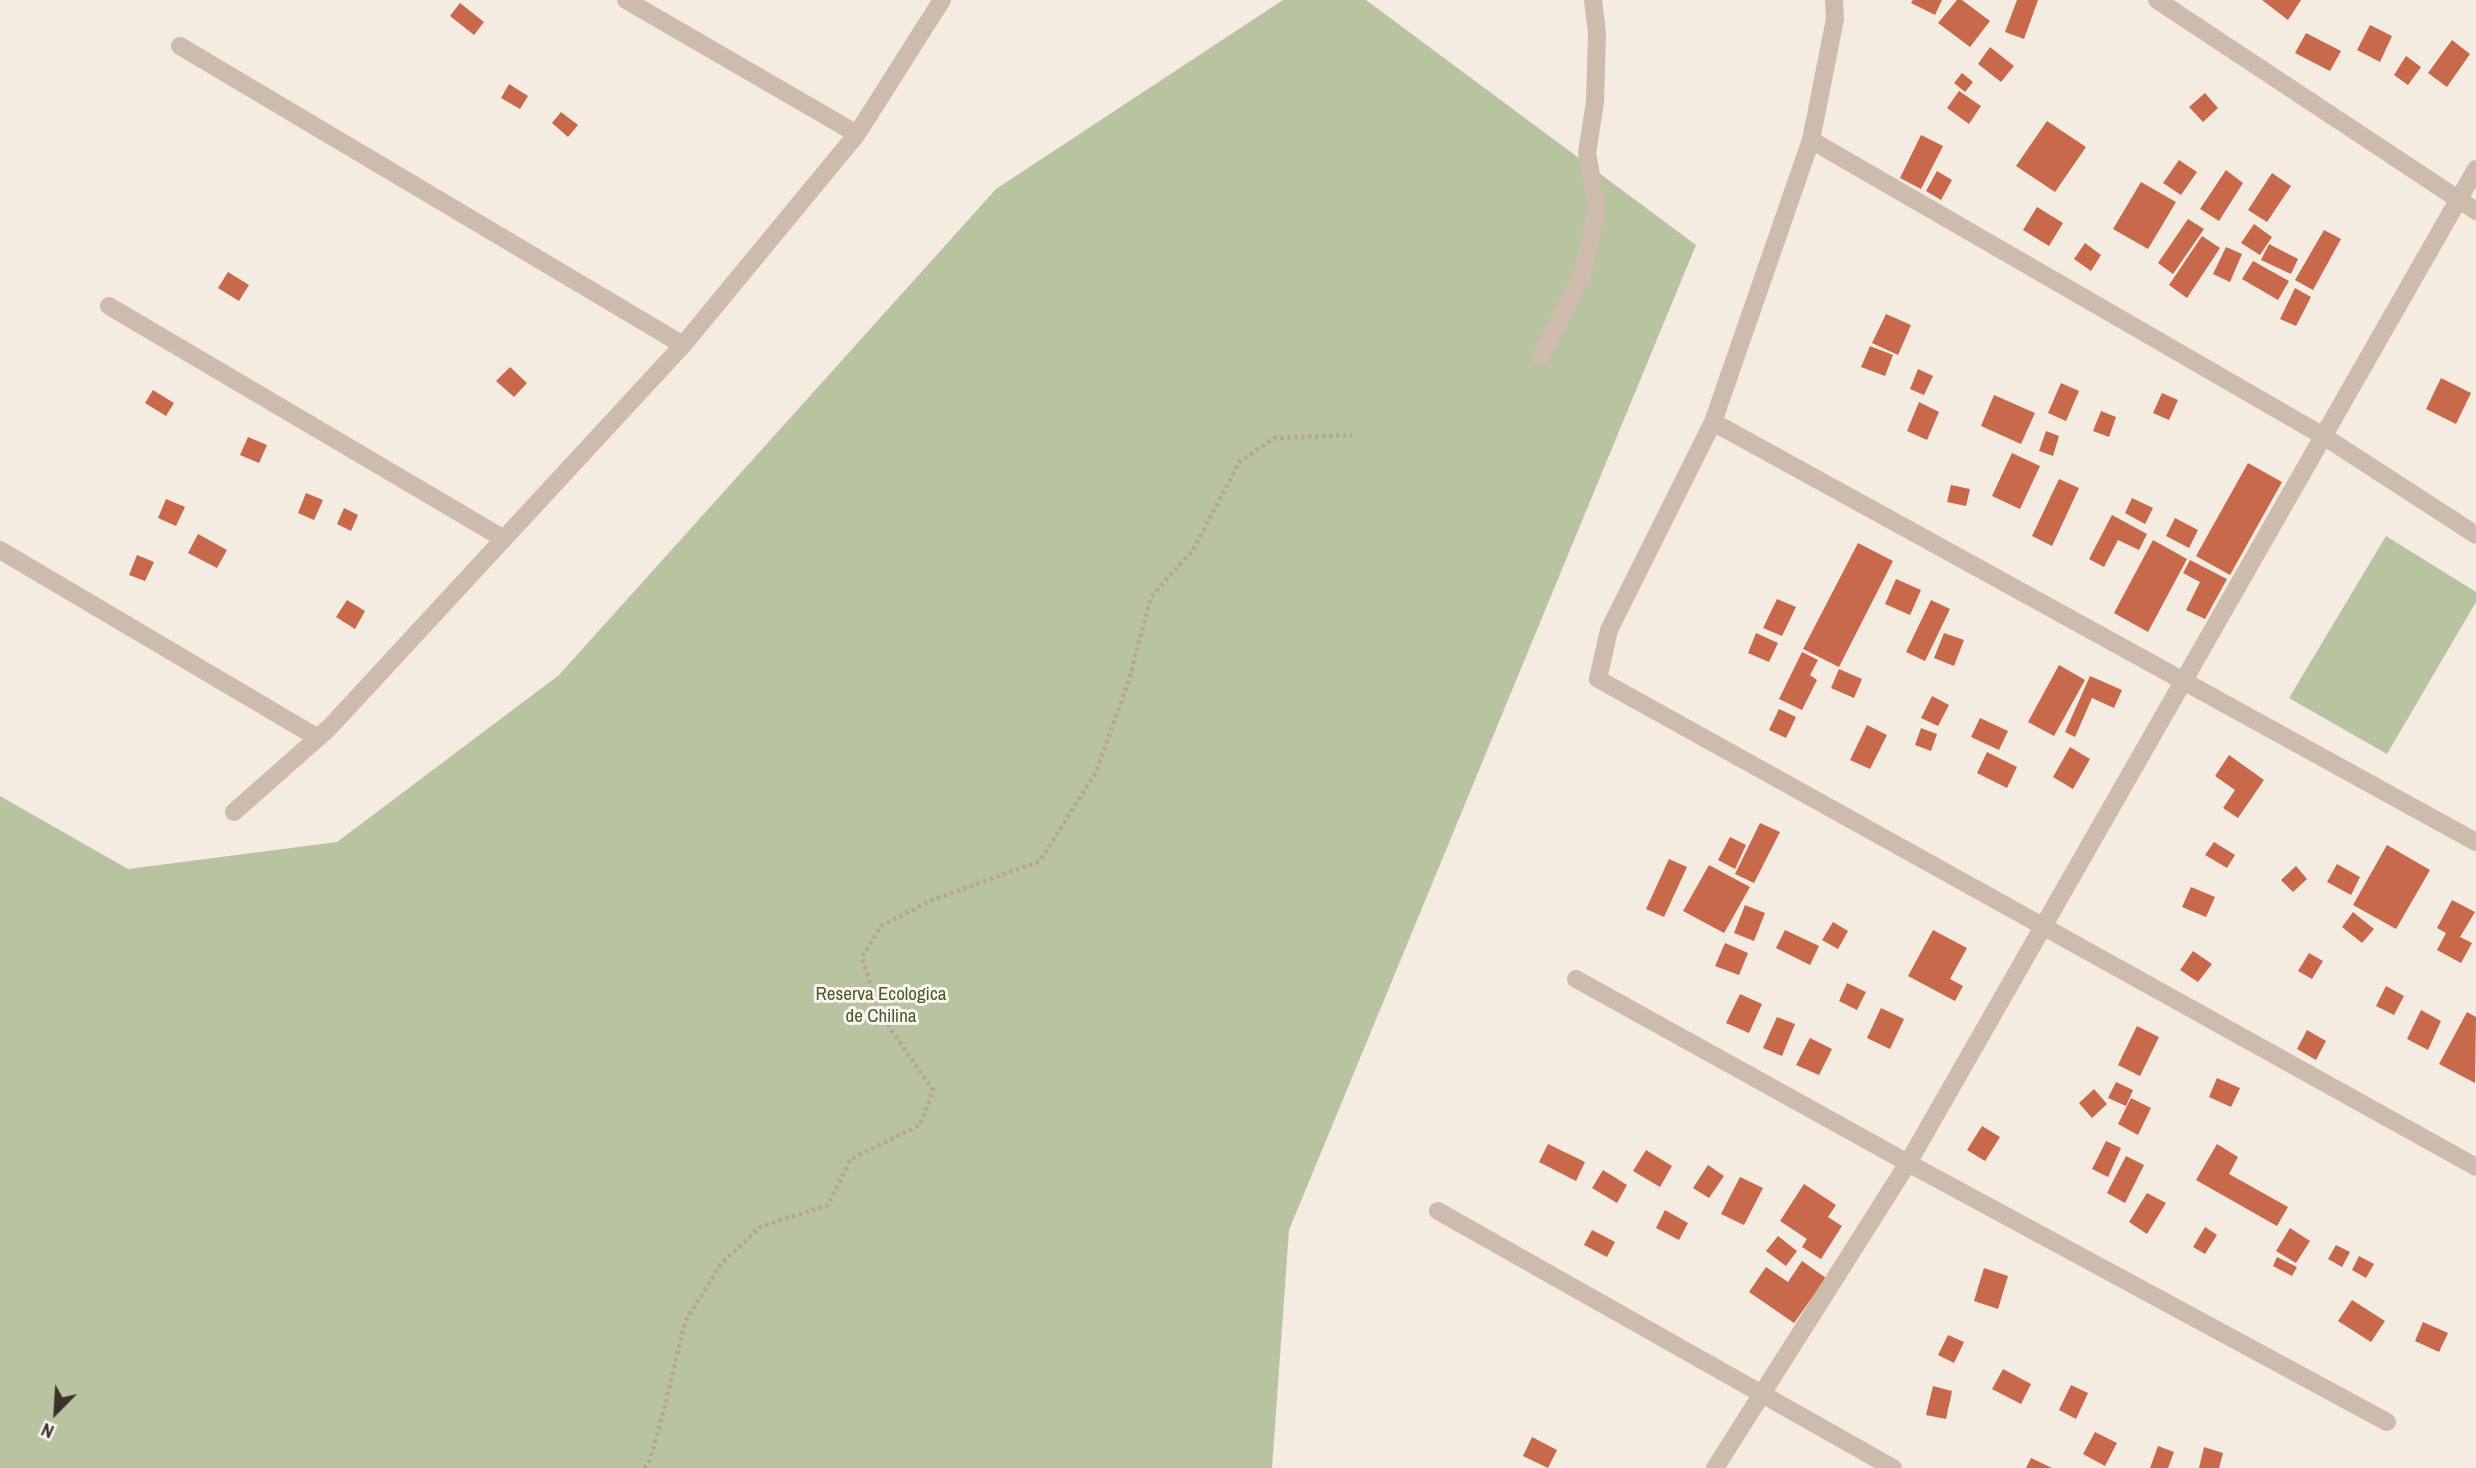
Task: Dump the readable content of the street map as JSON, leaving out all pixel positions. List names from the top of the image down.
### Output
{
  "parks": ["Reserva Ecologica de Chilina"],
  "north": "bottom left"
}
